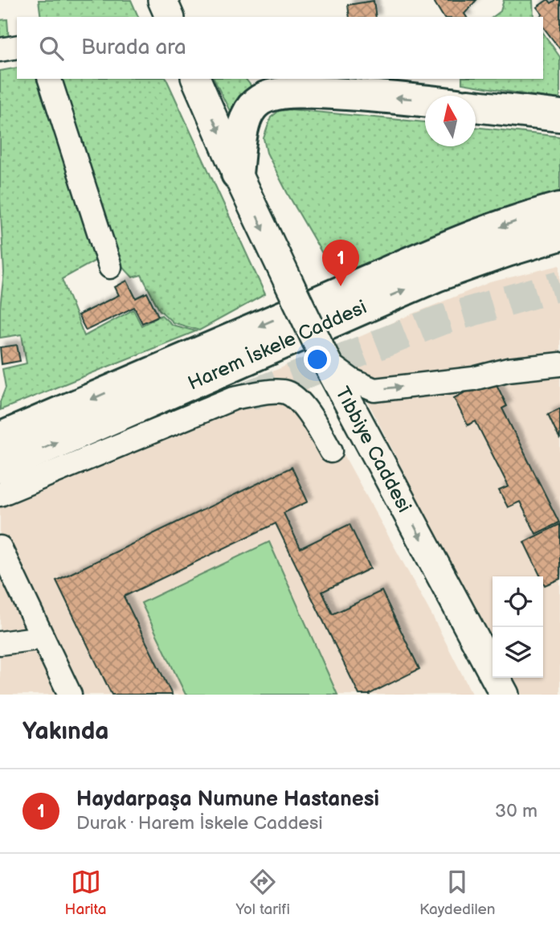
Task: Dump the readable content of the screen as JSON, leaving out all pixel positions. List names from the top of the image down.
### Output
{
  "streets": {
    "highway": ["Harem İskele Caddesi"],
    "main road": ["Tıbbiye Caddesi"]
  },
  "one_way": ["Tıbbiye Caddesi"],
  "north": "top",
  "page": {
    "search": "Burada ara",
    "pins": "1",
    "heading": "Yakında",
    "list": [
      {
        "mark": "1",
        "name": "Haydarpaşa Numune Hastanesi",
        "note": "Durak · Harem İskele Caddesi",
        "value": "30 m"
      }
    ],
    "nav": ["Harita", "Yol tarifi", "Kaydedilen"]
  }
}
